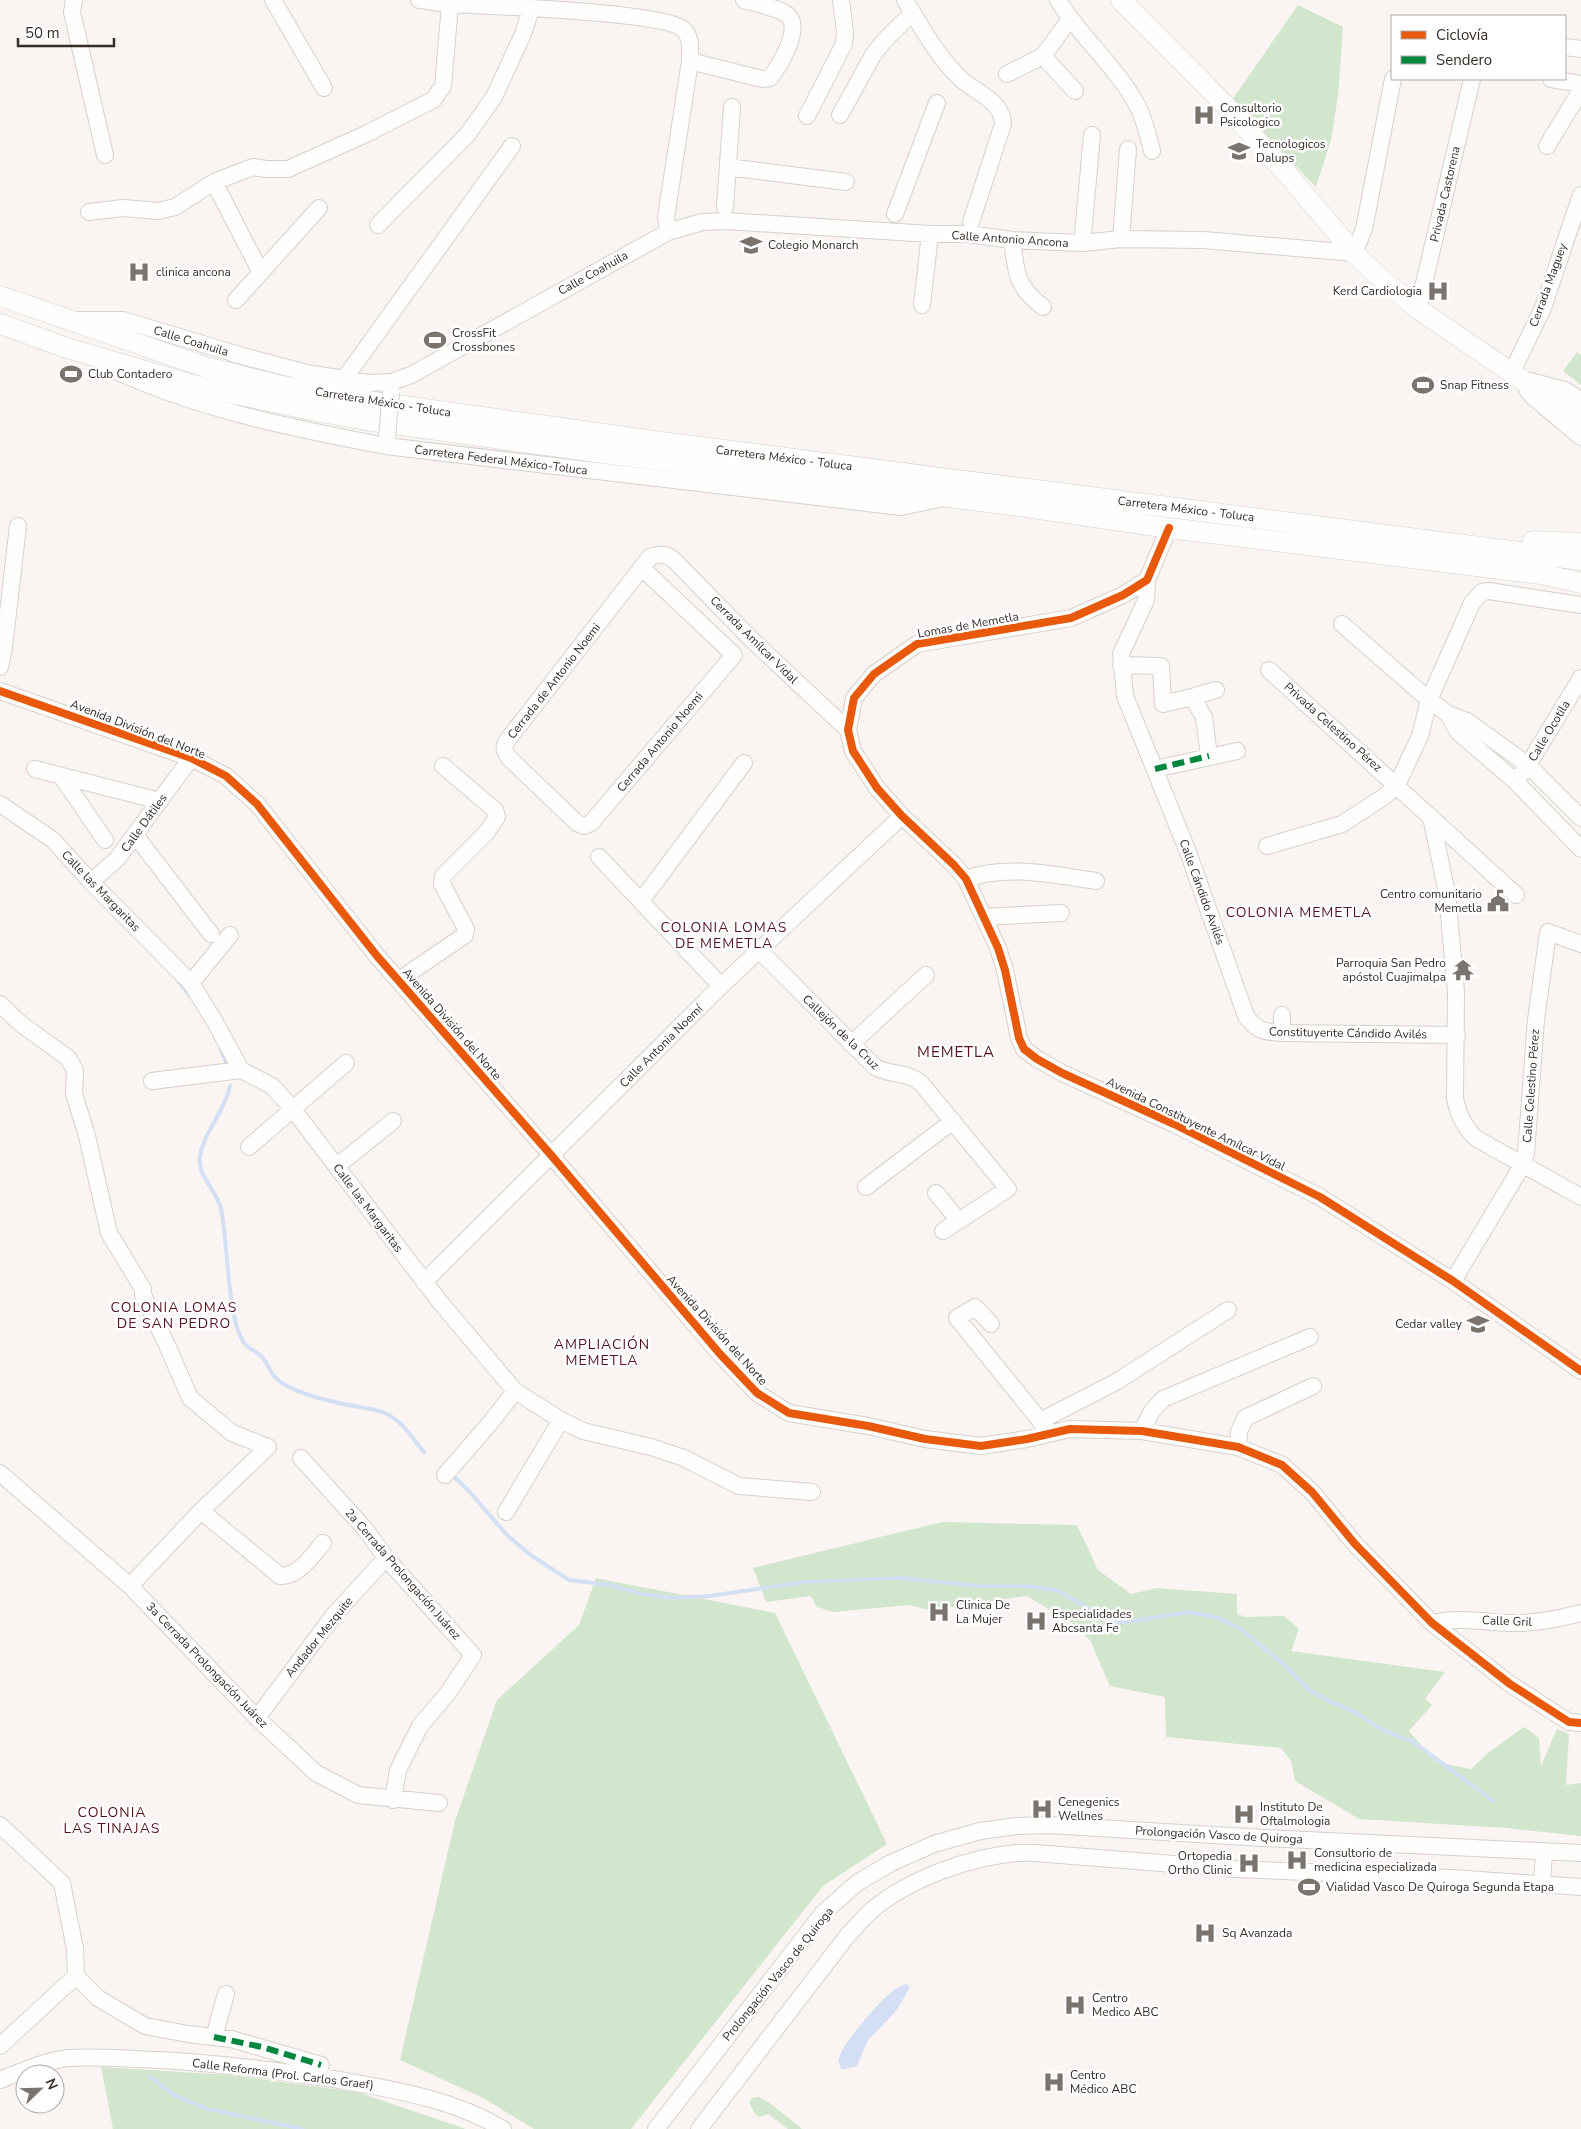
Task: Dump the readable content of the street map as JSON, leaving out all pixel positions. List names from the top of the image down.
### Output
{
  "streets": {
    "main road": ["Carretera México - Toluca"],
    "street": [
      "Privada Castorena",
      "Calle Antonio Ancona",
      "Calle Coahuila",
      "Cerrada Maguey",
      "Carretera Federal México-Toluca",
      "Lomas de Memetla",
      "Cerrada Amílcar Vidal",
      "Cerrada de Antonio Noemi",
      "Privada Celestino Pérez",
      "Avenida División del Norte",
      "Calle Ocotila",
      "Cerrada Antonio Noemi",
      "Calle Dátiles",
      "Calle las Margaritas",
      "Calle Cándido Avilés",
      "Callejón de la Cruz",
      "Constituyente Cándido Avilés",
      "Calle Antonia Noemí",
      "Calle Celestino Pérez",
      "Avenida Constituyente Amílcar Vidal",
      "2a Cerrada Prolongación Juárez",
      "Calle Gril",
      "Andador Mezquite",
      "3a Cerrada Prolongación Juárez",
      "Prolongación Vasco de Quiroga",
      "Calle Reforma (Prol. Carlos Graef)"
    ]
  },
  "crossings": [
    ["Calle Antonio Ancona", "Calle Coahuila"],
    ["Calle Coahuila", "Carretera México - Toluca"],
    ["Carretera México - Toluca", "Carretera Federal México-Toluca"],
    ["Lomas de Memetla", "Cerrada Amílcar Vidal"],
    ["Lomas de Memetla", "Calle Cándido Avilés"],
    ["Lomas de Memetla", "Calle Antonia Noemí"],
    ["Lomas de Memetla", "Avenida Constituyente Amílcar Vidal"],
    ["Cerrada Amílcar Vidal", "Cerrada de Antonio Noemi"],
    ["Cerrada de Antonio Noemi", "Cerrada Antonio Noemi"],
    ["Avenida División del Norte", "Calle Dátiles"],
    ["Avenida División del Norte", "Calle Antonia Noemí"],
    ["Avenida División del Norte", "Calle Gril"],
    ["Calle Dátiles", "Calle las Margaritas"],
    ["Calle las Margaritas", "Calle Antonia Noemí"],
    ["Calle Cándido Avilés", "Constituyente Cándido Avilés"],
    ["Callejón de la Cruz", "Calle Antonia Noemí"],
    ["Calle Antonia Noemí", "Avenida Constituyente Amílcar Vidal"],
    ["Calle Celestino Pérez", "Avenida Constituyente Amílcar Vidal"],
    ["2a Cerrada Prolongación Juárez", "Andador Mezquite"],
    ["2a Cerrada Prolongación Juárez", "3a Cerrada Prolongación Juárez"],
    ["Andador Mezquite", "3a Cerrada Prolongación Juárez"]
  ],
  "districts": [
    "COLONIA MEMETLA",
    "COLONIA LOMAS DE MEMETLA",
    "MEMETLA",
    "COLONIA LOMAS DE SAN PEDRO",
    "AMPLIACIÓN MEMETLA",
    "COLONIA LAS TINAJAS"
  ],
  "places": {
    "hospital": [
      "Consultorio Psicologico",
      "clinica ancona",
      "Kerd Cardiologia",
      "Clinica De La Mujer",
      "Especialidades Abcsanta Fe",
      "Cenegenics Wellnes",
      "Instituto De Oftalmologia",
      "Consultorio de medicina especializada",
      "Ortopedia Ortho Clinic",
      "Sq Avanzada",
      "Centro Medico ABC",
      "Centro Médico ABC"
    ],
    "school or university": ["Tecnologicos Dalups", "Colegio Monarch", "Cedar valley"],
    "sports": [
      "CrossFit Crossbones",
      "Club Contadero",
      "Snap Fitness",
      "Vialidad Vasco De Quiroga Segunda Etapa"
    ],
    "public building": ["Centro comunitario Memetla"],
    "temple": ["Parroquia San Pedro apóstol Cuajimalpa"]
  },
  "legend": ["Ciclovía", "Sendero"],
  "scale_bar": "50 m",
  "north": "top right"
}
